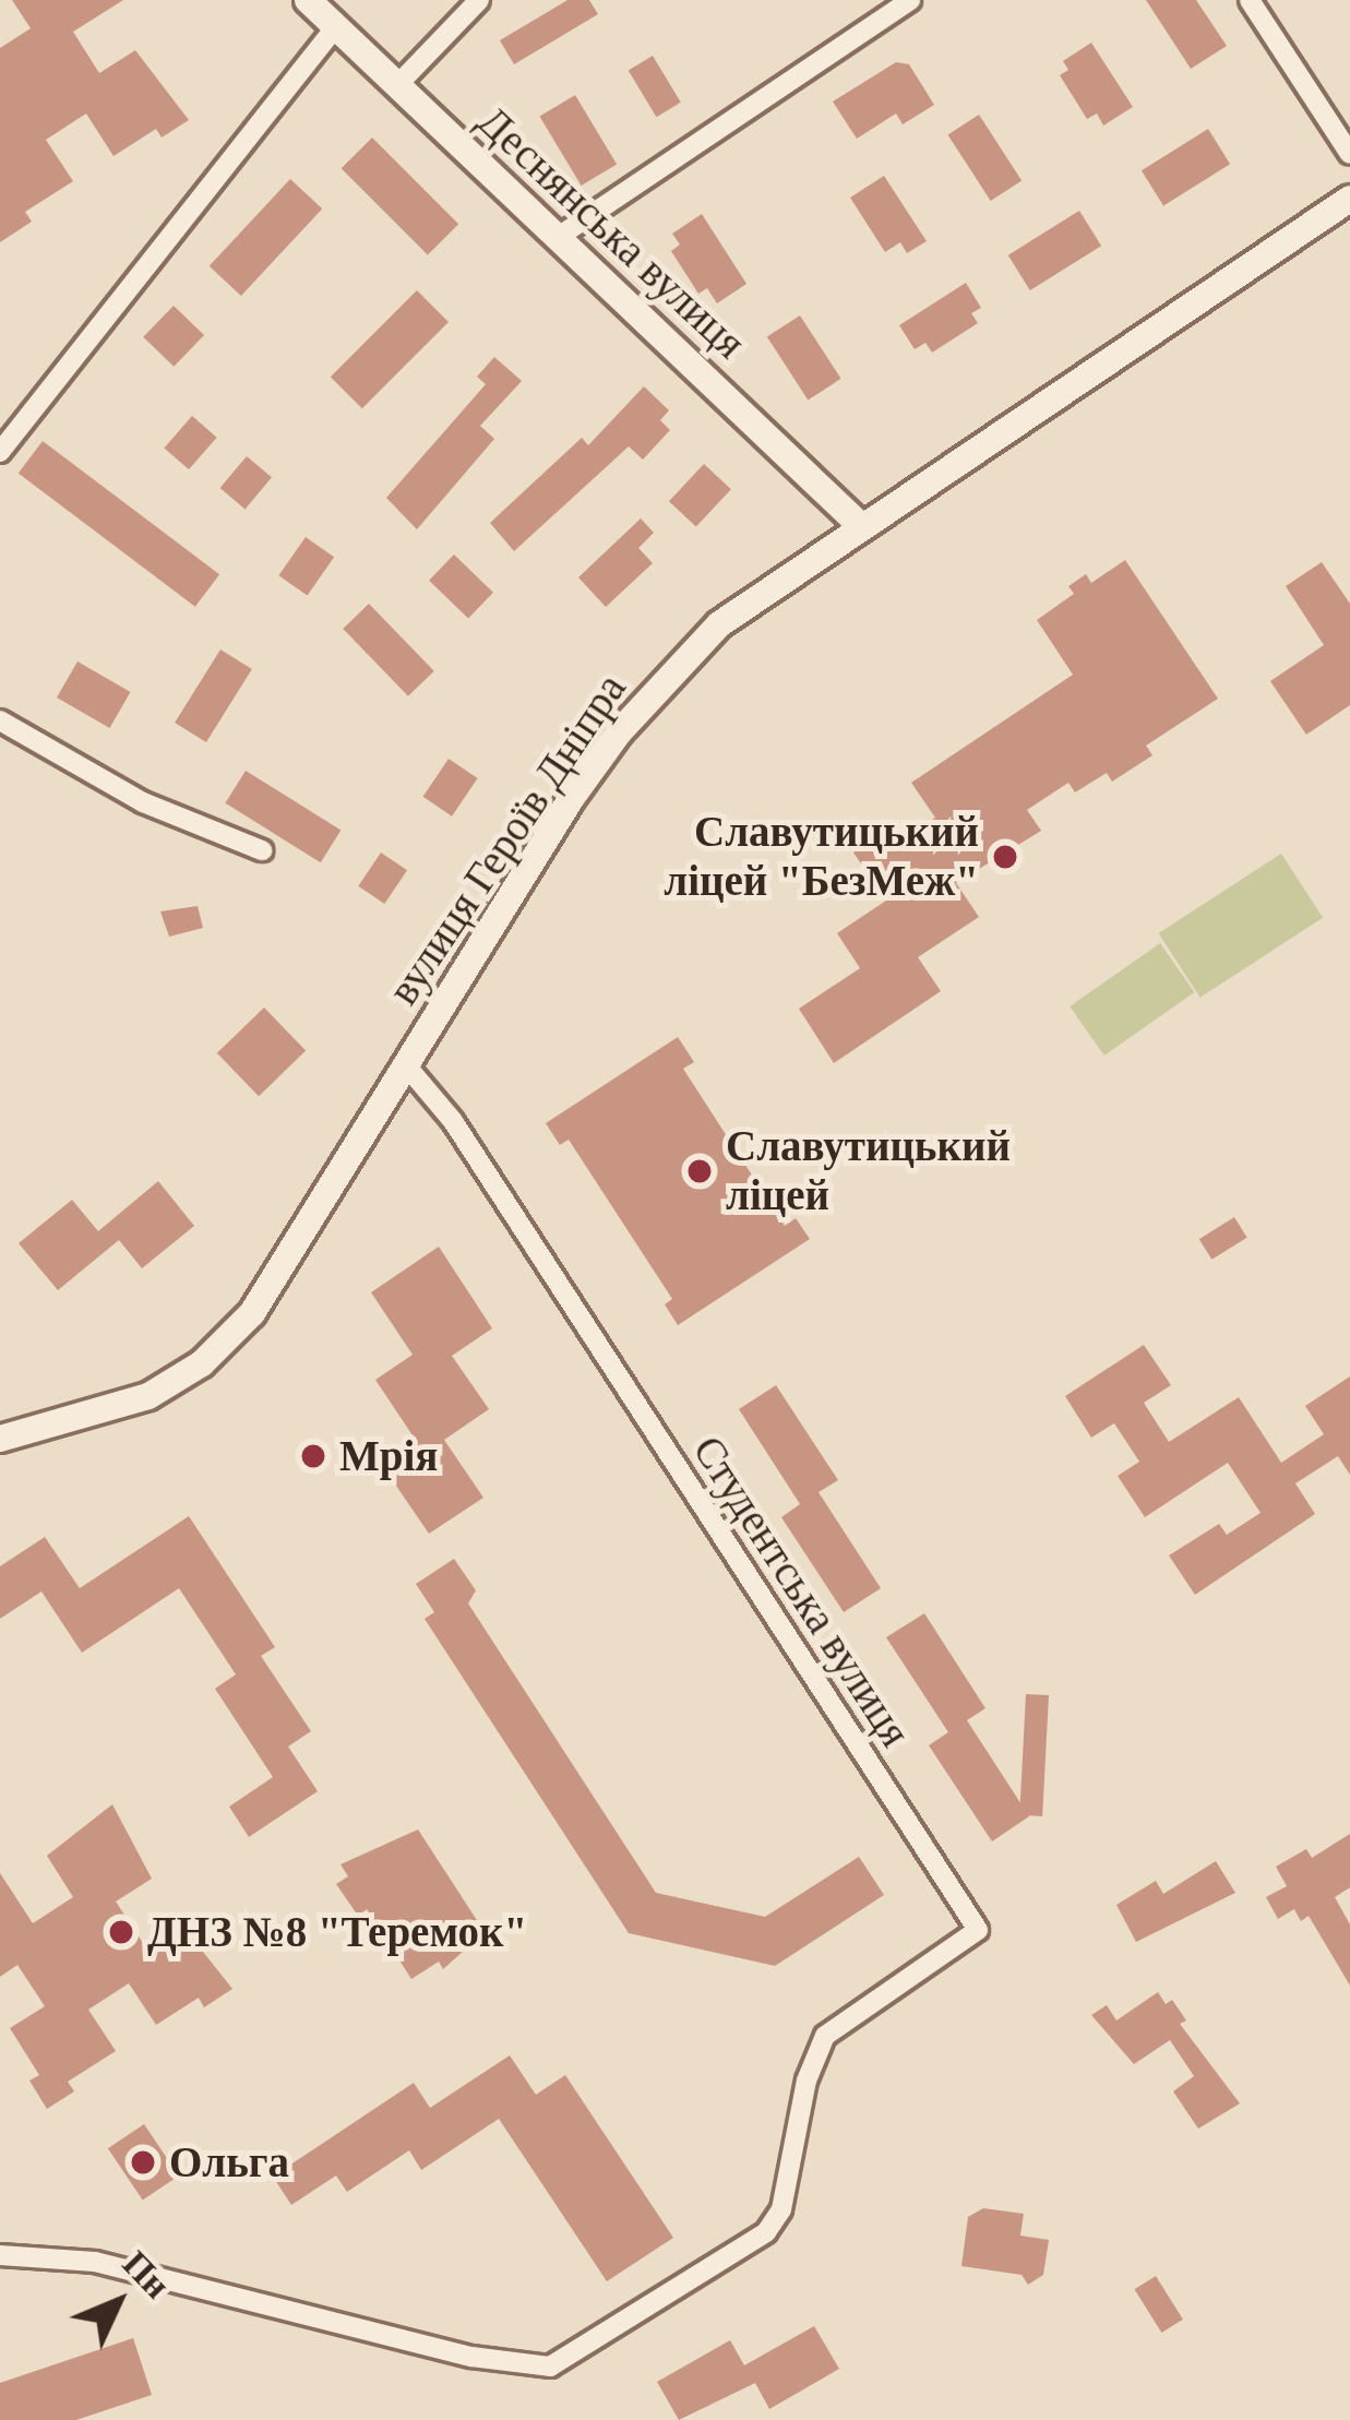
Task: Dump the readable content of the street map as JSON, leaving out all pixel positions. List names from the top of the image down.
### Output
{
  "streets": {
    "street": ["Деснянська вулиця", "вулиця Героїв Дніпра", "Студентська вулиця"]
  },
  "crossings": [
    ["Деснянська вулиця", "вулиця Героїв Дніпра"],
    ["вулиця Героїв Дніпра", "Студентська вулиця"]
  ],
  "places": [
    "Славутицький ліцей \"БезМеж\"",
    "Славутицький ліцей",
    "Мрiя",
    "ДНЗ №8 \"Теремок\"",
    "Ольга"
  ],
  "north": "top right"
}
